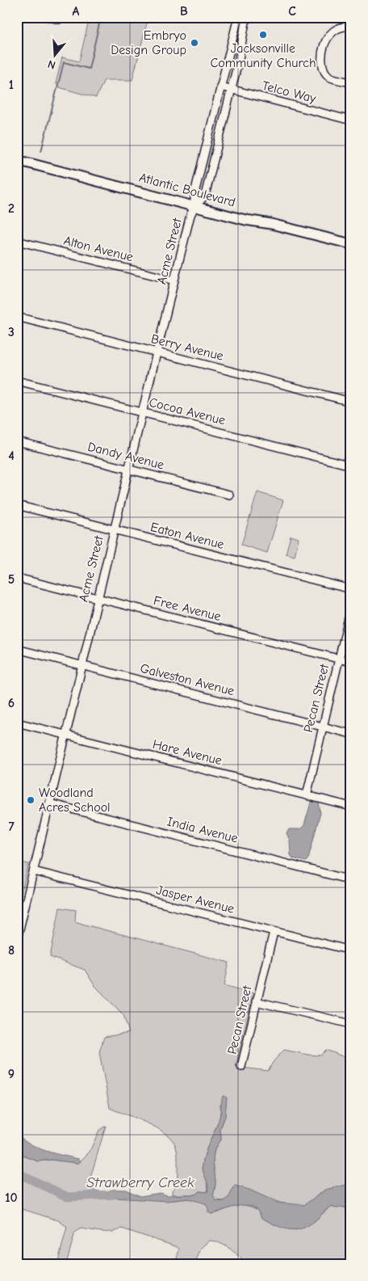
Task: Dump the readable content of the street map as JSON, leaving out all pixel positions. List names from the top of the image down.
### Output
{
  "streets": {
    "main road": ["Atlantic Boulevard"],
    "street": [
      "Telco Way",
      "Alton Avenue",
      "Acme Street",
      "Berry Avenue",
      "Cocoa Avenue",
      "Dandy Avenue",
      "Eaton Avenue",
      "Free Avenue",
      "Galveston Avenue",
      "Pecan Street",
      "Hare Avenue",
      "India Avenue",
      "Jasper Avenue"
    ]
  },
  "crossings": [
    ["Atlantic Boulevard", "Acme Street"],
    ["Alton Avenue", "Acme Street"],
    ["Acme Street", "Berry Avenue"],
    ["Acme Street", "Cocoa Avenue"],
    ["Acme Street", "Dandy Avenue"],
    ["Acme Street", "Eaton Avenue"],
    ["Acme Street", "Free Avenue"],
    ["Acme Street", "Galveston Avenue"],
    ["Acme Street", "Hare Avenue"],
    ["Acme Street", "India Avenue"],
    ["Acme Street", "Jasper Avenue"],
    ["Free Avenue", "Pecan Street"],
    ["Galveston Avenue", "Pecan Street"],
    ["Pecan Street", "Hare Avenue"],
    ["Pecan Street", "Jasper Avenue"]
  ],
  "water": ["Strawberry Creek"],
  "places": ["Jacksonville Community Church", "Embryo Design Group", "Woodland Acres School"],
  "north": "bottom",
  "grid": {
    "columns": ["A", "B", "C"],
    "rows": [
      "1",
      "2",
      "3",
      "4",
      "5",
      "6",
      "7",
      "8",
      "9",
      "10"
    ]
  }
}
